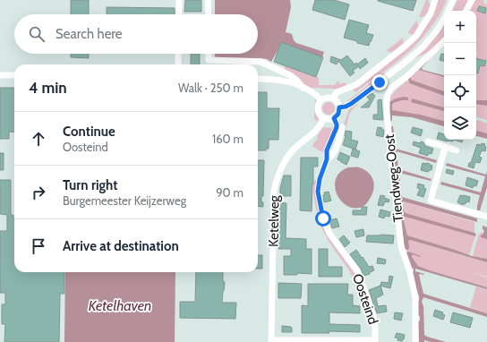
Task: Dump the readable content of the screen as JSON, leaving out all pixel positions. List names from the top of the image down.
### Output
{
  "streets": {
    "street": ["Tiendweg-Oost", "Ketelweg", "Oosteind"]
  },
  "crossings": [
    ["Ketelweg", "Oosteind"]
  ],
  "water": ["Ketelhaven"],
  "page": {
    "map_buttons": ["+", "−"],
    "search": "Search here",
    "heading": ["4 min", "Walk · 250 m"],
    "list": [
      ["Continue", "Oosteind", "160 m"],
      ["Turn right", "Burgemeester Keijzerweg", "90 m"],
      "Arrive at destination"
    ]
  }
}
